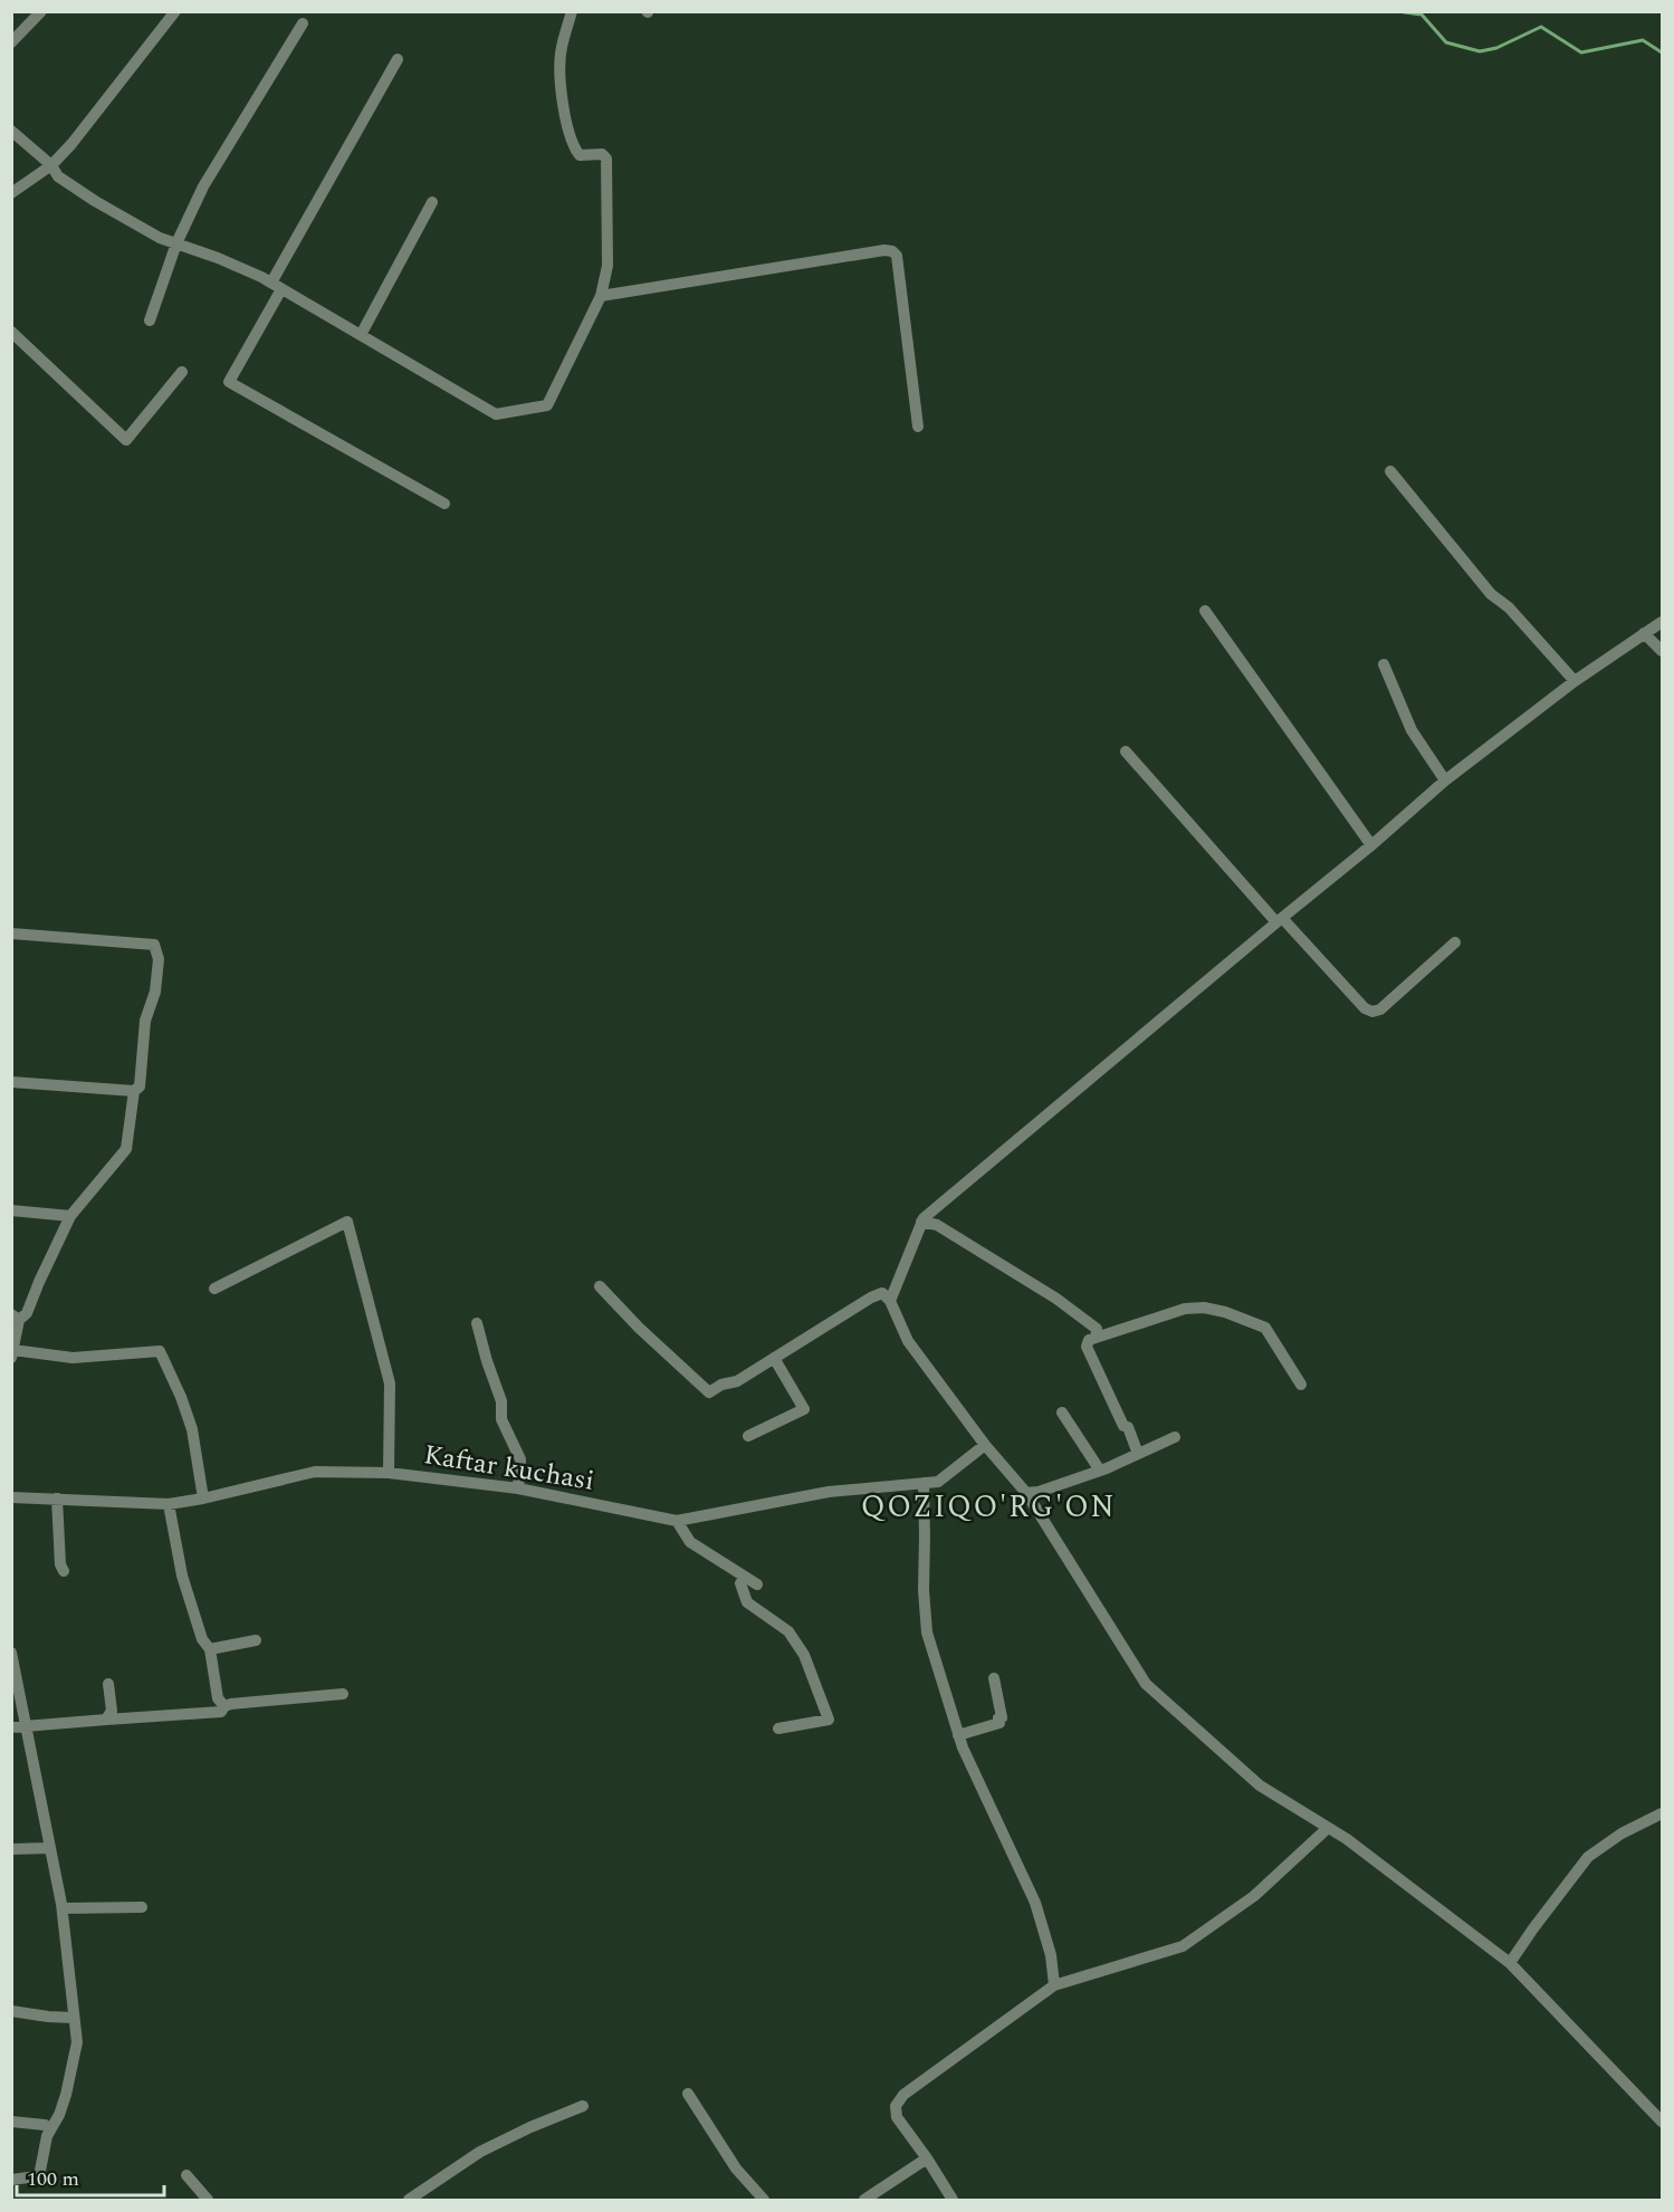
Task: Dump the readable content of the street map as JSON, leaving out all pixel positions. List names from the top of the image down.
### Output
{
  "streets": {
    "street": ["Kaftar kuchasi"]
  },
  "districts": ["QOZIQO'RG'ON"],
  "scale_bar": "100 m"
}
